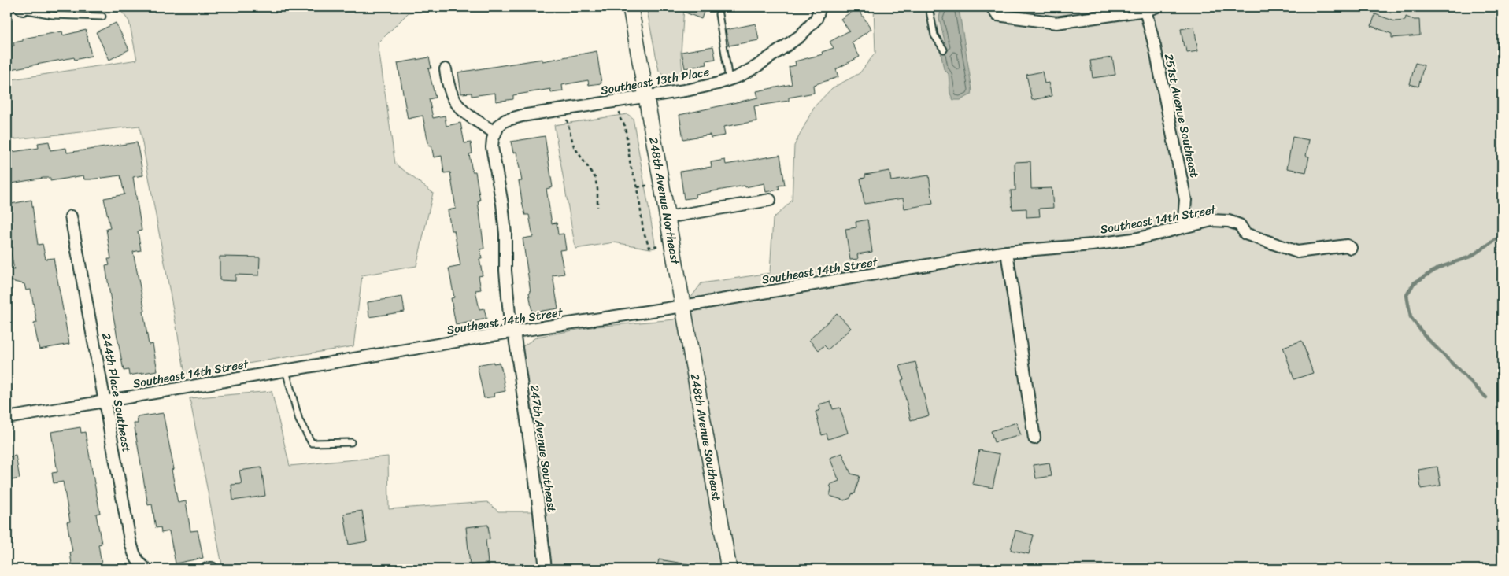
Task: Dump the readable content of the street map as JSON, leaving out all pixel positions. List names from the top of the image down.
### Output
{
  "streets": {
    "street": [
      "Southeast 13th Place",
      "251st Avenue Southeast",
      "248th Avenue Northeast",
      "Southeast 14th Street",
      "244th Place Southeast",
      "248th Avenue Southeast",
      "247th Avenue Southeast"
    ]
  },
  "crossings": [
    ["Southeast 13th Place", "248th Avenue Northeast"],
    ["Southeast 13th Place", "247th Avenue Southeast"],
    ["251st Avenue Southeast", "Southeast 14th Street"],
    ["248th Avenue Northeast", "Southeast 14th Street"],
    ["248th Avenue Northeast", "248th Avenue Southeast"],
    ["Southeast 14th Street", "244th Place Southeast"],
    ["Southeast 14th Street", "248th Avenue Southeast"],
    ["Southeast 14th Street", "247th Avenue Southeast"]
  ]
}
